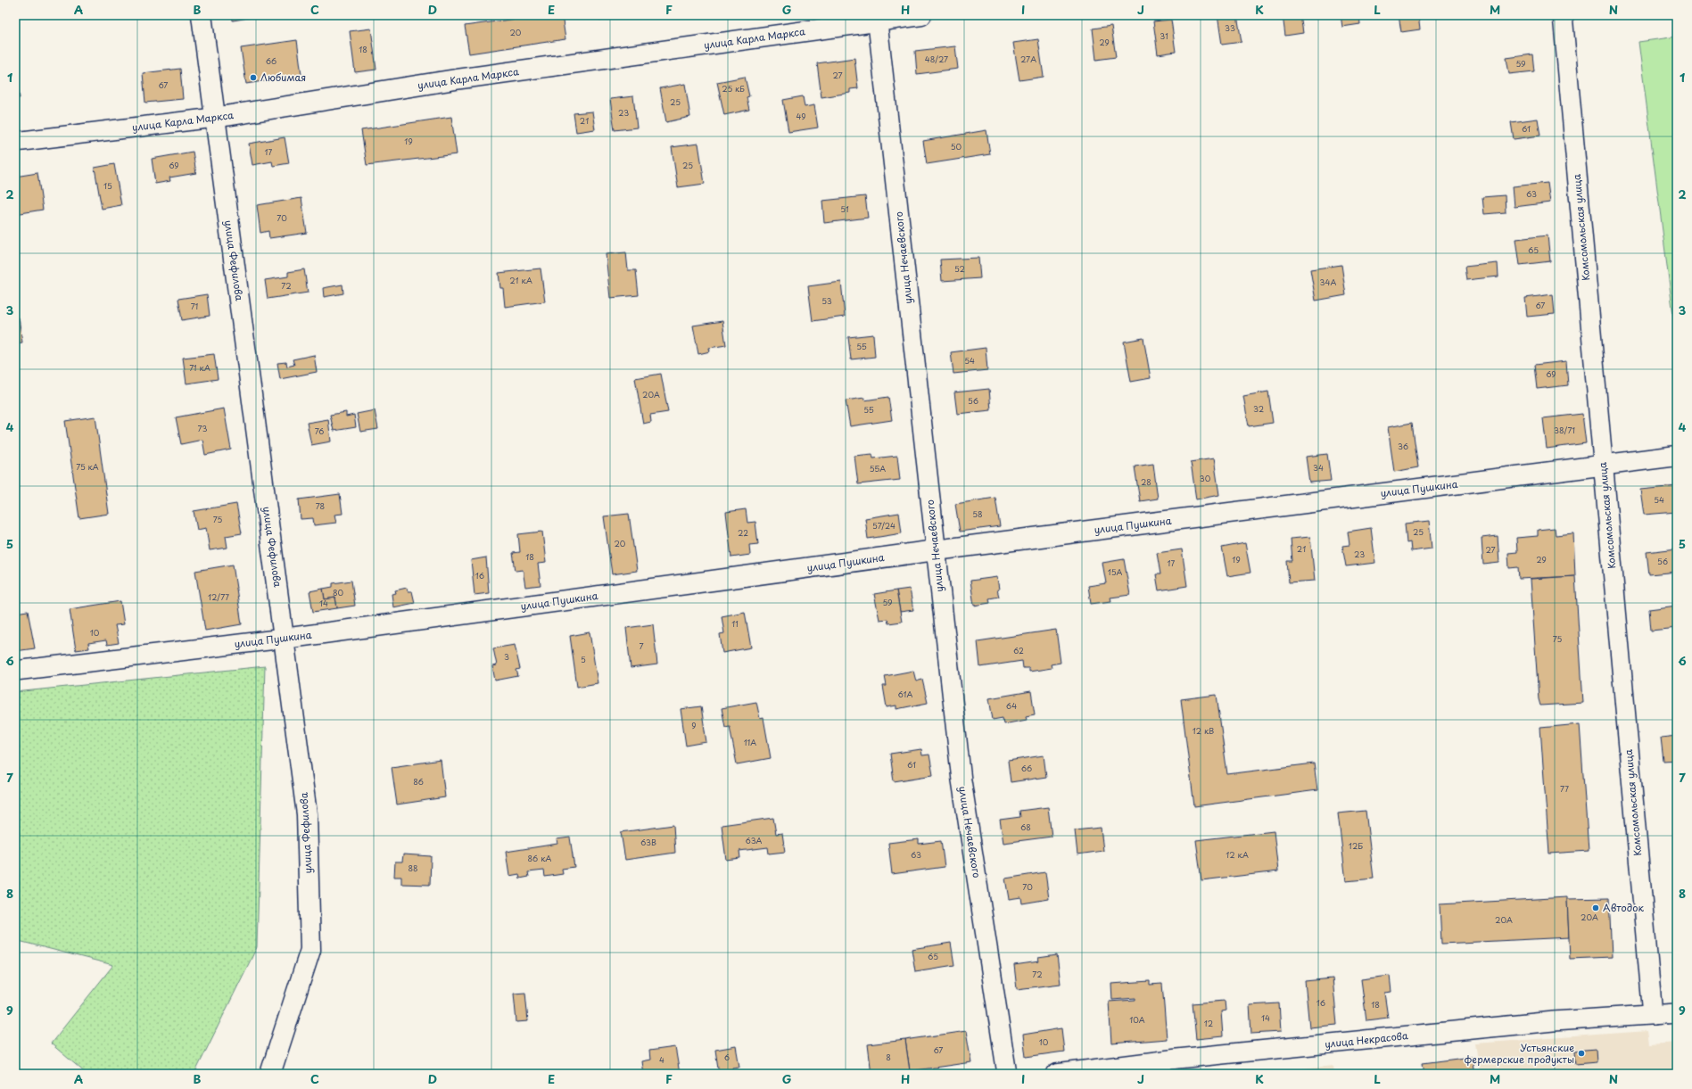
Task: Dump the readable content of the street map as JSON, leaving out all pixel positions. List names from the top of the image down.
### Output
{
  "streets": {
    "main road": ["улица Карла Маркса", "улица Фефилова", "улица Пушкина"],
    "street": ["Комсомольская улица", "улица Нечаевского", "улица Некрасова"]
  },
  "crossings": [
    ["улица Карла Маркса", "улица Нечаевского"],
    ["улица Карла Маркса", "улица Фефилова"],
    ["Комсомольская улица", "улица Пушкина"],
    ["Комсомольская улица", "улица Некрасова"],
    ["улица Нечаевского", "улица Пушкина"],
    ["улица Фефилова", "улица Пушкина"]
  ],
  "places": ["Любимая", "Автодок", "Устьянские фермерские продукты"],
  "house_numbers": [
    "33",
    "20",
    "31",
    "29",
    "18",
    "48/27",
    "27А",
    "66",
    "59",
    "27",
    "67",
    "25 кБ",
    "25",
    "23",
    "49",
    "21",
    "61",
    "19",
    "50",
    "17",
    "69",
    "25",
    "15",
    "63",
    "51",
    "70",
    "65",
    "52",
    "21 кА",
    "34А",
    "72",
    "53",
    "67",
    "71",
    "55",
    "54",
    "71 кА",
    "69",
    "20А",
    "56",
    "32",
    "55",
    "73",
    "38/71",
    "76",
    "36",
    "75 кА",
    "34",
    "55А",
    "30",
    "28",
    "54",
    "78",
    "58",
    "75",
    "57/24",
    "25",
    "22",
    "20",
    "21",
    "27",
    "23",
    "18",
    "19",
    "29",
    "56",
    "17",
    "15А",
    "16",
    "80",
    "12/77",
    "59",
    "14",
    "11",
    "10",
    "75",
    "7",
    "62",
    "3",
    "5",
    "61А",
    "64",
    "9",
    "12 кВ",
    "11А",
    "61",
    "66",
    "86",
    "77",
    "68",
    "63А",
    "63В",
    "12Б",
    "63",
    "12 кА",
    "86 кА",
    "88",
    "70",
    "20А",
    "20А",
    "65",
    "72",
    "16",
    "18",
    "14",
    "10А",
    "12",
    "10",
    "67",
    "6",
    "8",
    "4"
  ],
  "grid": {
    "columns": [
      "A",
      "B",
      "C",
      "D",
      "E",
      "F",
      "G",
      "H",
      "I",
      "J",
      "K",
      "L",
      "M",
      "N"
    ],
    "rows": [
      "1",
      "2",
      "3",
      "4",
      "5",
      "6",
      "7",
      "8",
      "9"
    ]
  }
}
